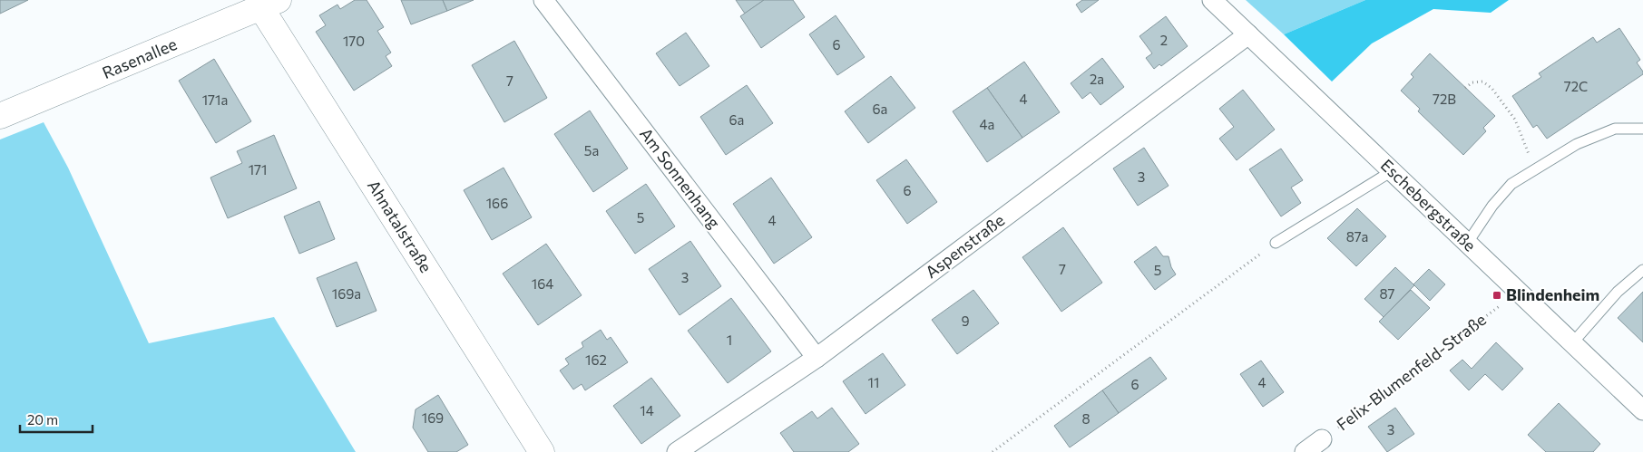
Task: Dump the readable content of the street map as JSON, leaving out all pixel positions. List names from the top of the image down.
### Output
{
  "streets": {
    "street": [
      "Rasenallee",
      "Am Sonnenhang",
      "Eschebergstraße",
      "Ahnatalstraße",
      "Aspenstraße",
      "Felix-Blumenfeld-Straße"
    ]
  },
  "crossings": [
    ["Rasenallee", "Ahnatalstraße"],
    ["Am Sonnenhang", "Aspenstraße"],
    ["Eschebergstraße", "Aspenstraße"],
    ["Eschebergstraße", "Felix-Blumenfeld-Straße"]
  ],
  "places": {
    "transit": ["Blindenheim"]
  },
  "house_numbers": [
    "2",
    "170",
    "6",
    "2a",
    "7",
    "72C",
    "4",
    "72B",
    "171a",
    "6a",
    "6a",
    "4a",
    "5a",
    "171",
    "3",
    "6",
    "166",
    "5",
    "4",
    "87a",
    "7",
    "5",
    "3",
    "164",
    "169a",
    "87",
    "9",
    "1",
    "162",
    "11",
    "4",
    "6",
    "14",
    "169",
    "8",
    "3"
  ],
  "scale_bar": "20 m"
}
